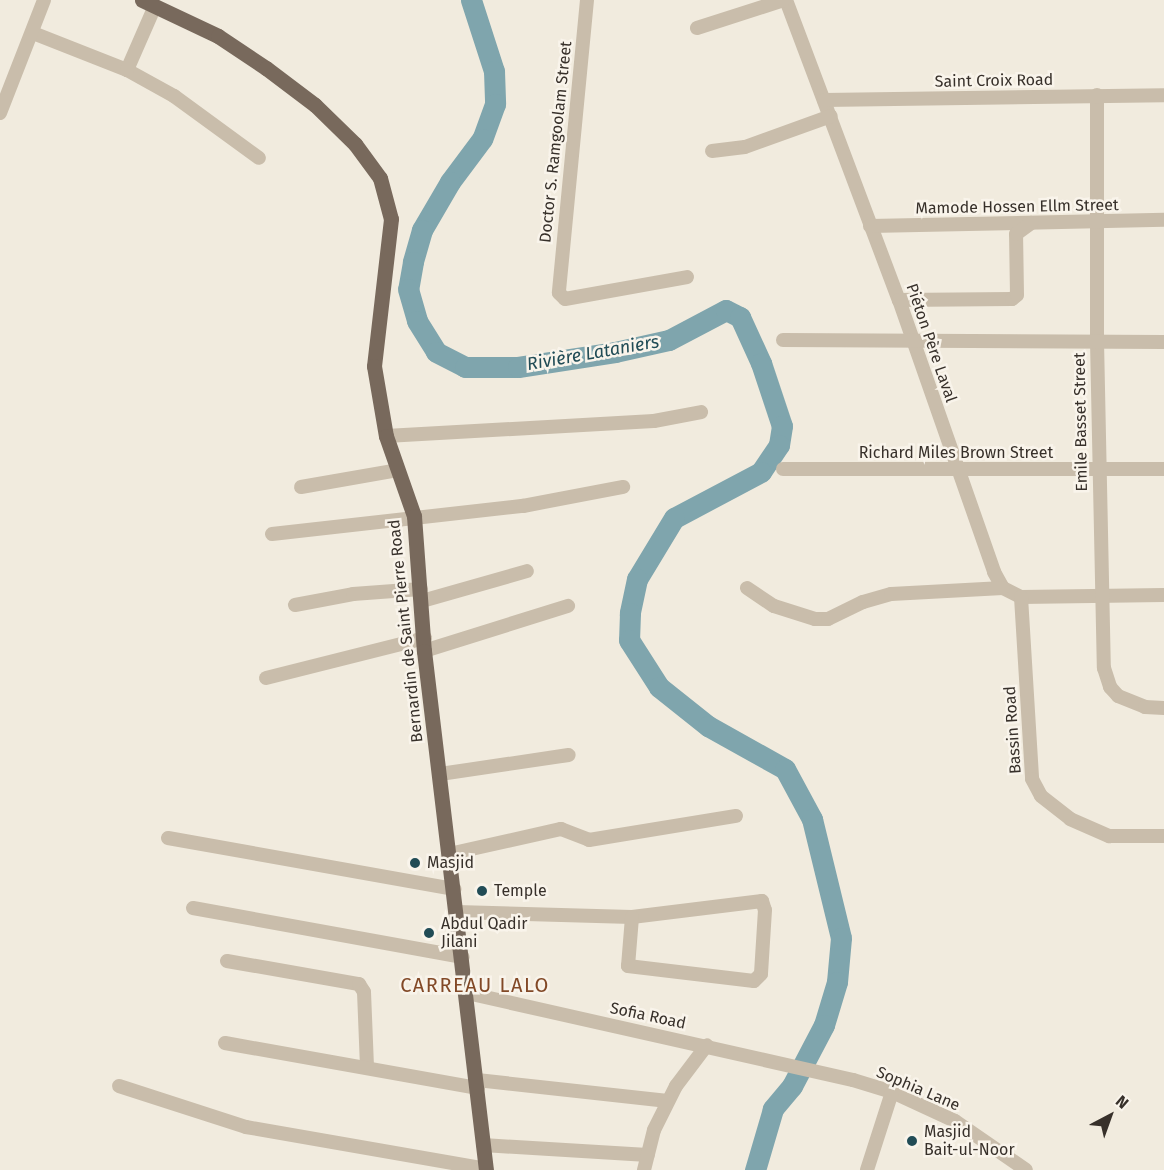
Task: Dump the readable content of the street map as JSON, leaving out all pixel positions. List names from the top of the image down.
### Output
{
  "streets": {
    "main road": ["Bernardin de Saint Pierre Road"],
    "street": [
      "Saint Croix Road",
      "Doctor S. Ramgoolam Street",
      "Mamode Hossen Ellm Street",
      "Piéton Père Laval",
      "Emile Basset Street",
      "Richard Miles Brown Street",
      "Bassin Road",
      "Sofia Road",
      "Sophia Lane"
    ]
  },
  "crossings": [
    ["Saint Croix Road", "Piéton Père Laval"],
    ["Saint Croix Road", "Emile Basset Street"],
    ["Mamode Hossen Ellm Street", "Piéton Père Laval"],
    ["Mamode Hossen Ellm Street", "Emile Basset Street"],
    ["Piéton Père Laval", "Richard Miles Brown Street"],
    ["Piéton Père Laval", "Bassin Road"],
    ["Emile Basset Street", "Richard Miles Brown Street"],
    ["Bernardin de Saint Pierre Road", "Sofia Road"],
    ["Sofia Road", "Sophia Lane"]
  ],
  "districts": ["CARREAU LALO"],
  "water": ["Rivière Lataniers"],
  "places": [
    "Masjid",
    "Temple",
    "Abdul Qadir Jilani",
    "Masjid Bait-ul-Noor"
  ],
  "north": "top right"
}
